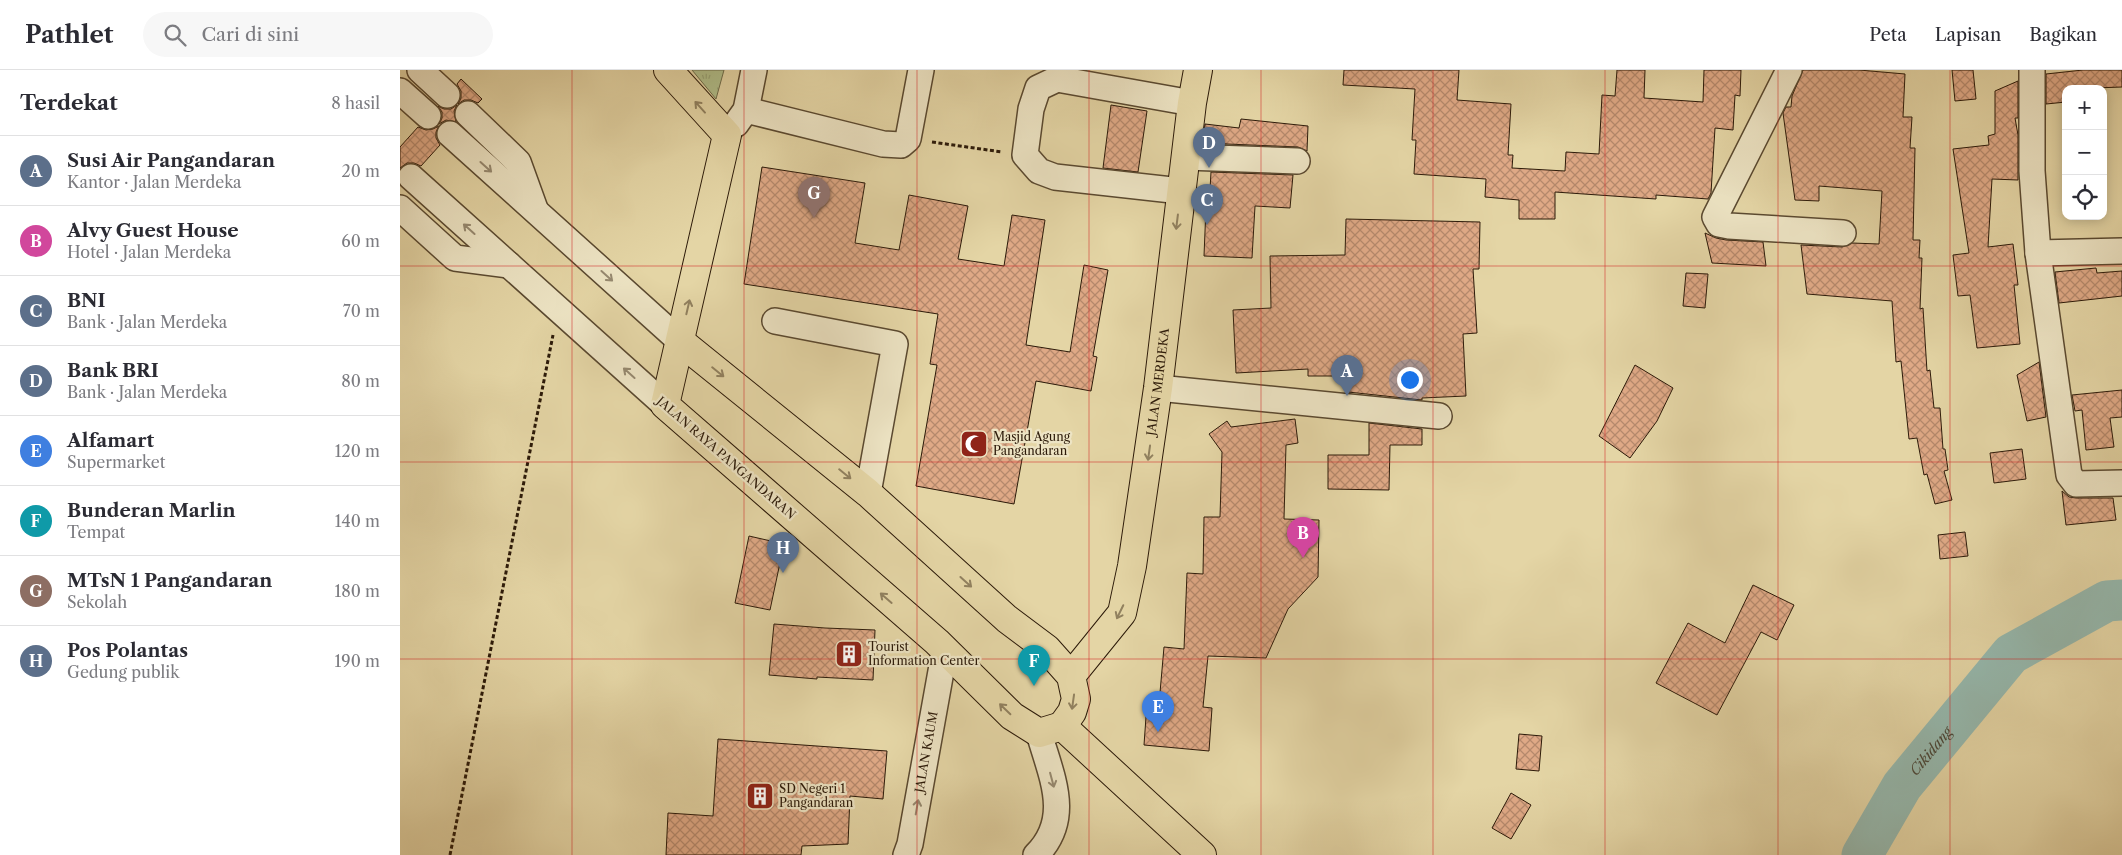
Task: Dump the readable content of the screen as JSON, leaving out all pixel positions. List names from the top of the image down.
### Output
{
  "streets": {
    "highway": ["JALAN MERDEKA", "JALAN RAYA PANGANDARAN"],
    "street": ["JALAN KAUM"]
  },
  "crossings": [
    ["JALAN RAYA PANGANDARAN", "JALAN KAUM"]
  ],
  "one_way": ["JALAN MERDEKA"],
  "water": ["Cikidang"],
  "places": {
    "mosque": ["Masjid Agung Pangandaran"],
    "building": ["Tourist Information Center", "SD Negeri 1 Pangandaran"]
  },
  "page": {
    "header": "Pathlet",
    "search": "Cari di sini",
    "nav": ["Peta", "Lapisan", "Bagikan"],
    "heading": ["Terdekat", "8 hasil"],
    "map_buttons": ["+", "−"],
    "pins": [
      "D",
      "G",
      "C",
      "A",
      "B",
      "H",
      "F",
      "E"
    ],
    "list": [
      {
        "mark": "A",
        "name": "Susi Air Pangandaran",
        "note": "Kantor · Jalan Merdeka",
        "value": "20 m"
      },
      {
        "mark": "B",
        "name": "Alvy Guest House",
        "note": "Hotel · Jalan Merdeka",
        "value": "60 m"
      },
      {
        "mark": "C",
        "name": "BNI",
        "note": "Bank · Jalan Merdeka",
        "value": "70 m"
      },
      {
        "mark": "D",
        "name": "Bank BRI",
        "note": "Bank · Jalan Merdeka",
        "value": "80 m"
      },
      {
        "mark": "E",
        "name": "Alfamart",
        "note": "Supermarket",
        "value": "120 m"
      },
      {
        "mark": "F",
        "name": "Bunderan Marlin",
        "note": "Tempat",
        "value": "140 m"
      },
      {
        "mark": "G",
        "name": "MTsN 1 Pangandaran",
        "note": "Sekolah",
        "value": "180 m"
      },
      {
        "mark": "H",
        "name": "Pos Polantas",
        "note": "Gedung publik",
        "value": "190 m"
      }
    ]
  }
}
